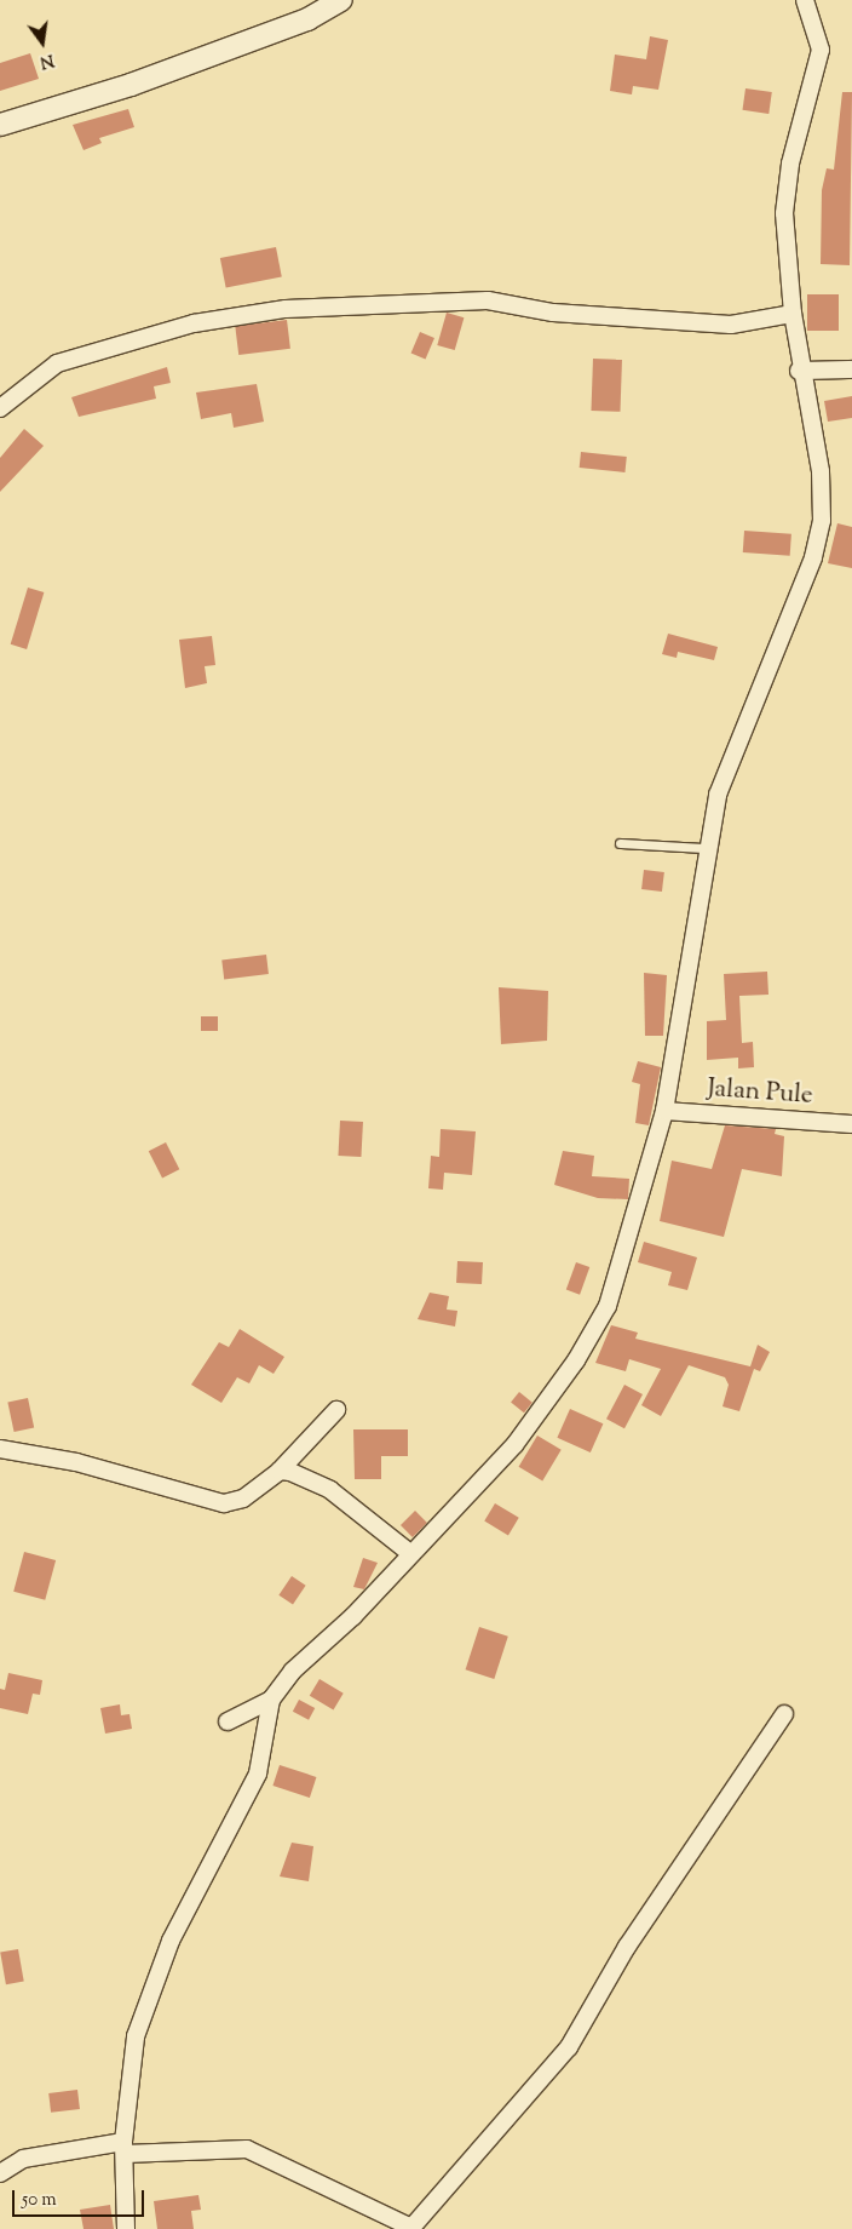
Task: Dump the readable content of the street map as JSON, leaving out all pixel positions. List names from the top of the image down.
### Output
{
  "streets": {
    "street": ["Jalan Pule"]
  },
  "scale_bar": "50 m",
  "north": "bottom"
}
